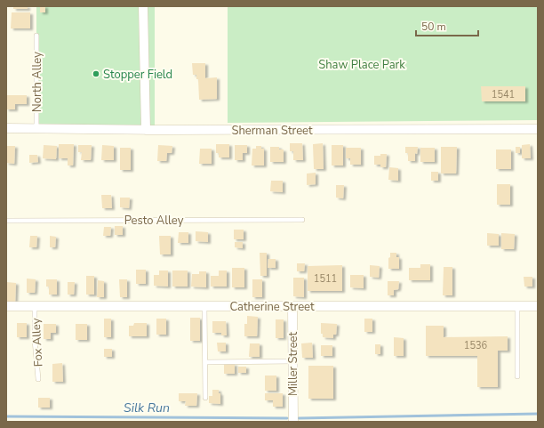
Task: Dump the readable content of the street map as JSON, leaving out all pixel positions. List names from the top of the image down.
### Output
{
  "streets": {
    "street": ["Sherman Street", "Catherine Street", "Miller Street"],
    "lane": ["North Alley", "Pesto Alley", "Fox Alley"]
  },
  "crossings": [
    ["North Alley", "Sherman Street"],
    ["Catherine Street", "Fox Alley"],
    ["Catherine Street", "Miller Street"]
  ],
  "water": ["Silk Run"],
  "parks": ["Shaw Place Park"],
  "places": ["Stopper Field"],
  "house_numbers": ["1541", "1511", "1536"],
  "scale_bar": "50 m"
}
